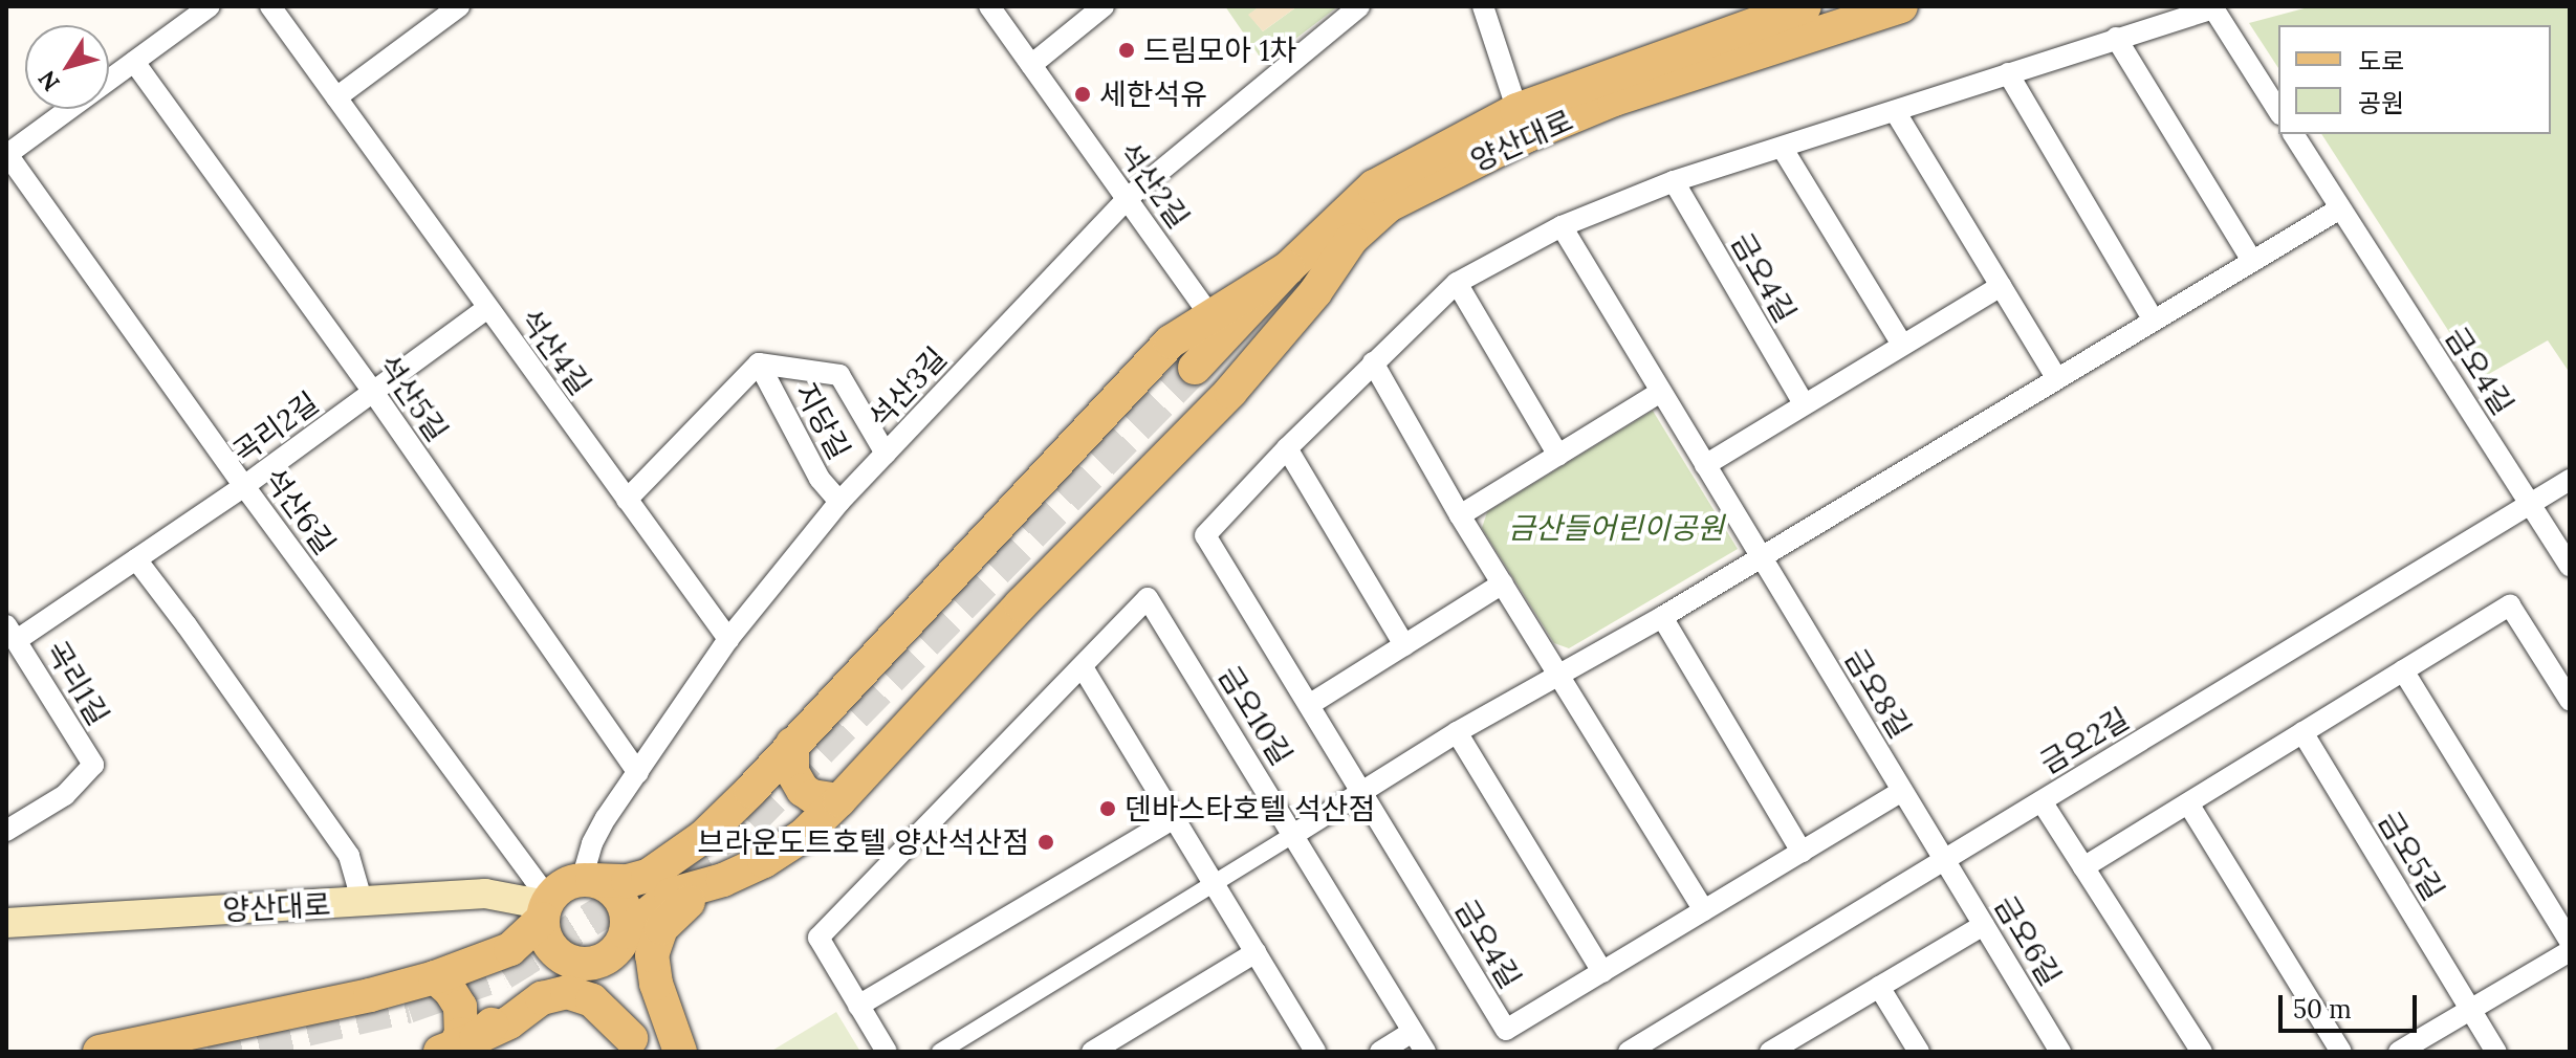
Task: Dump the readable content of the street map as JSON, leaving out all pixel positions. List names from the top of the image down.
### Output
{
  "streets": {
    "main road": ["양산대로"],
    "street": [
      "석산2길",
      "금오4길",
      "석산4길",
      "석산3길",
      "석산5길",
      "지당길",
      "곡리2길",
      "석산6길",
      "곡리1길",
      "금오8길",
      "금오10길",
      "금오2길",
      "금오5길",
      "금오6길"
    ]
  },
  "crossings": [
    ["양산대로", "석산3길"],
    ["양산대로", "석산6길"],
    ["석산2길", "석산3길"],
    ["금오4길", "금오8길"],
    ["금오4길", "금오2길"],
    ["석산4길", "석산3길"],
    ["석산4길", "곡리2길"],
    ["석산3길", "석산5길"],
    ["석산3길", "지당길"],
    ["석산3길", "석산6길"],
    ["석산5길", "곡리2길"],
    ["곡리2길", "석산6길"],
    ["곡리2길", "곡리1길"],
    ["금오8길", "금오2길"],
    ["금오8길", "금오6길"],
    ["금오2길", "금오6길"]
  ],
  "parks": ["금산들어린이공원"],
  "places": [
    "드림모아 1차",
    "세한석유",
    "덴바스타호텔 석산점",
    "브라운도트호텔 양산석산점"
  ],
  "legend": ["도로", "공원"],
  "scale_bar": "50 m",
  "north": "bottom left"
}
